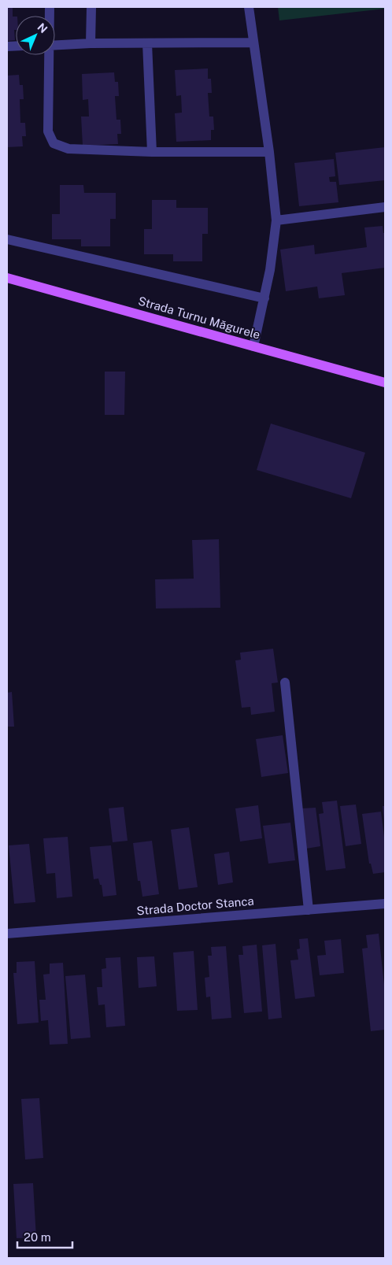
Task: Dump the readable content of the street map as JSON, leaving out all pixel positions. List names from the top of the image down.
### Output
{
  "streets": {
    "main road": ["Strada Turnu Măgurele"],
    "street": ["Strada Doctor Stanca"]
  },
  "scale_bar": "20 m",
  "north": "top right"
}
